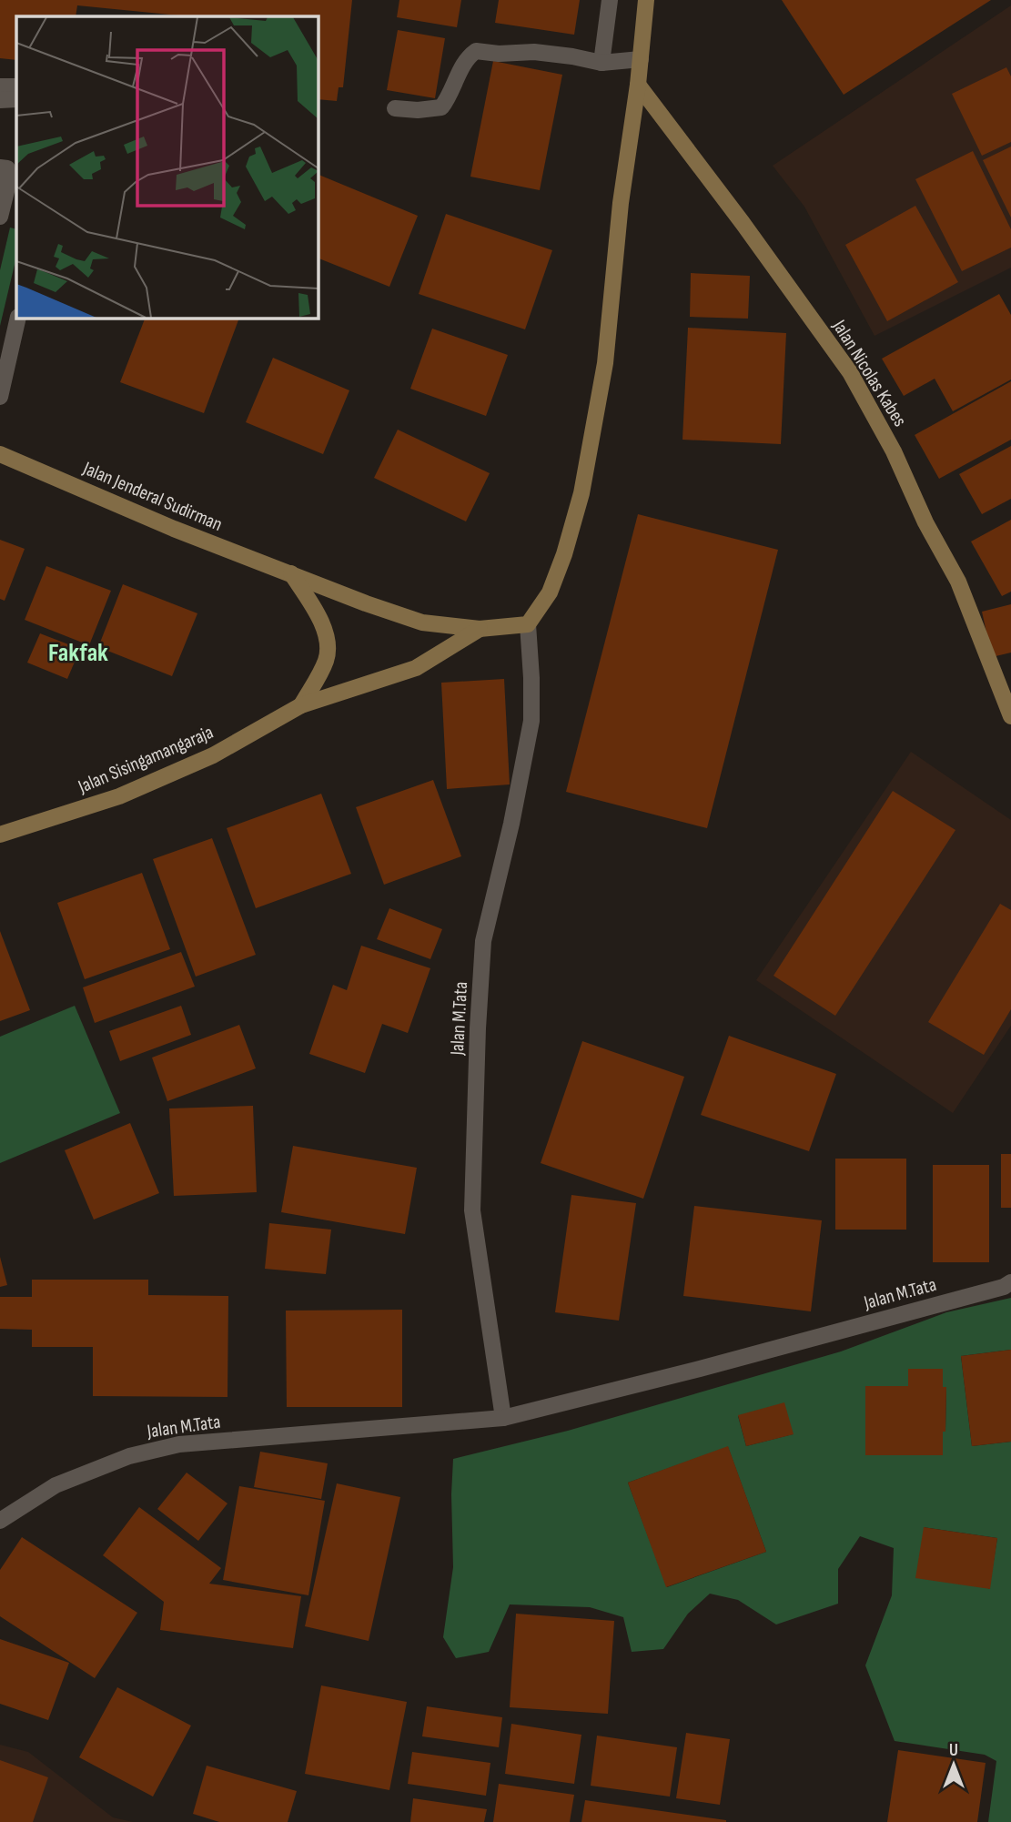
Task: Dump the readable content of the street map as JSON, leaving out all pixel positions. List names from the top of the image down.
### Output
{
  "streets": {
    "main road": ["Jalan Nicolas Kabes", "Jalan Jenderal Sudirman", "Jalan Sisingamangaraja"],
    "street": ["Jalan M.Tata"]
  },
  "districts": ["Fakfak"],
  "north": "top"
}
